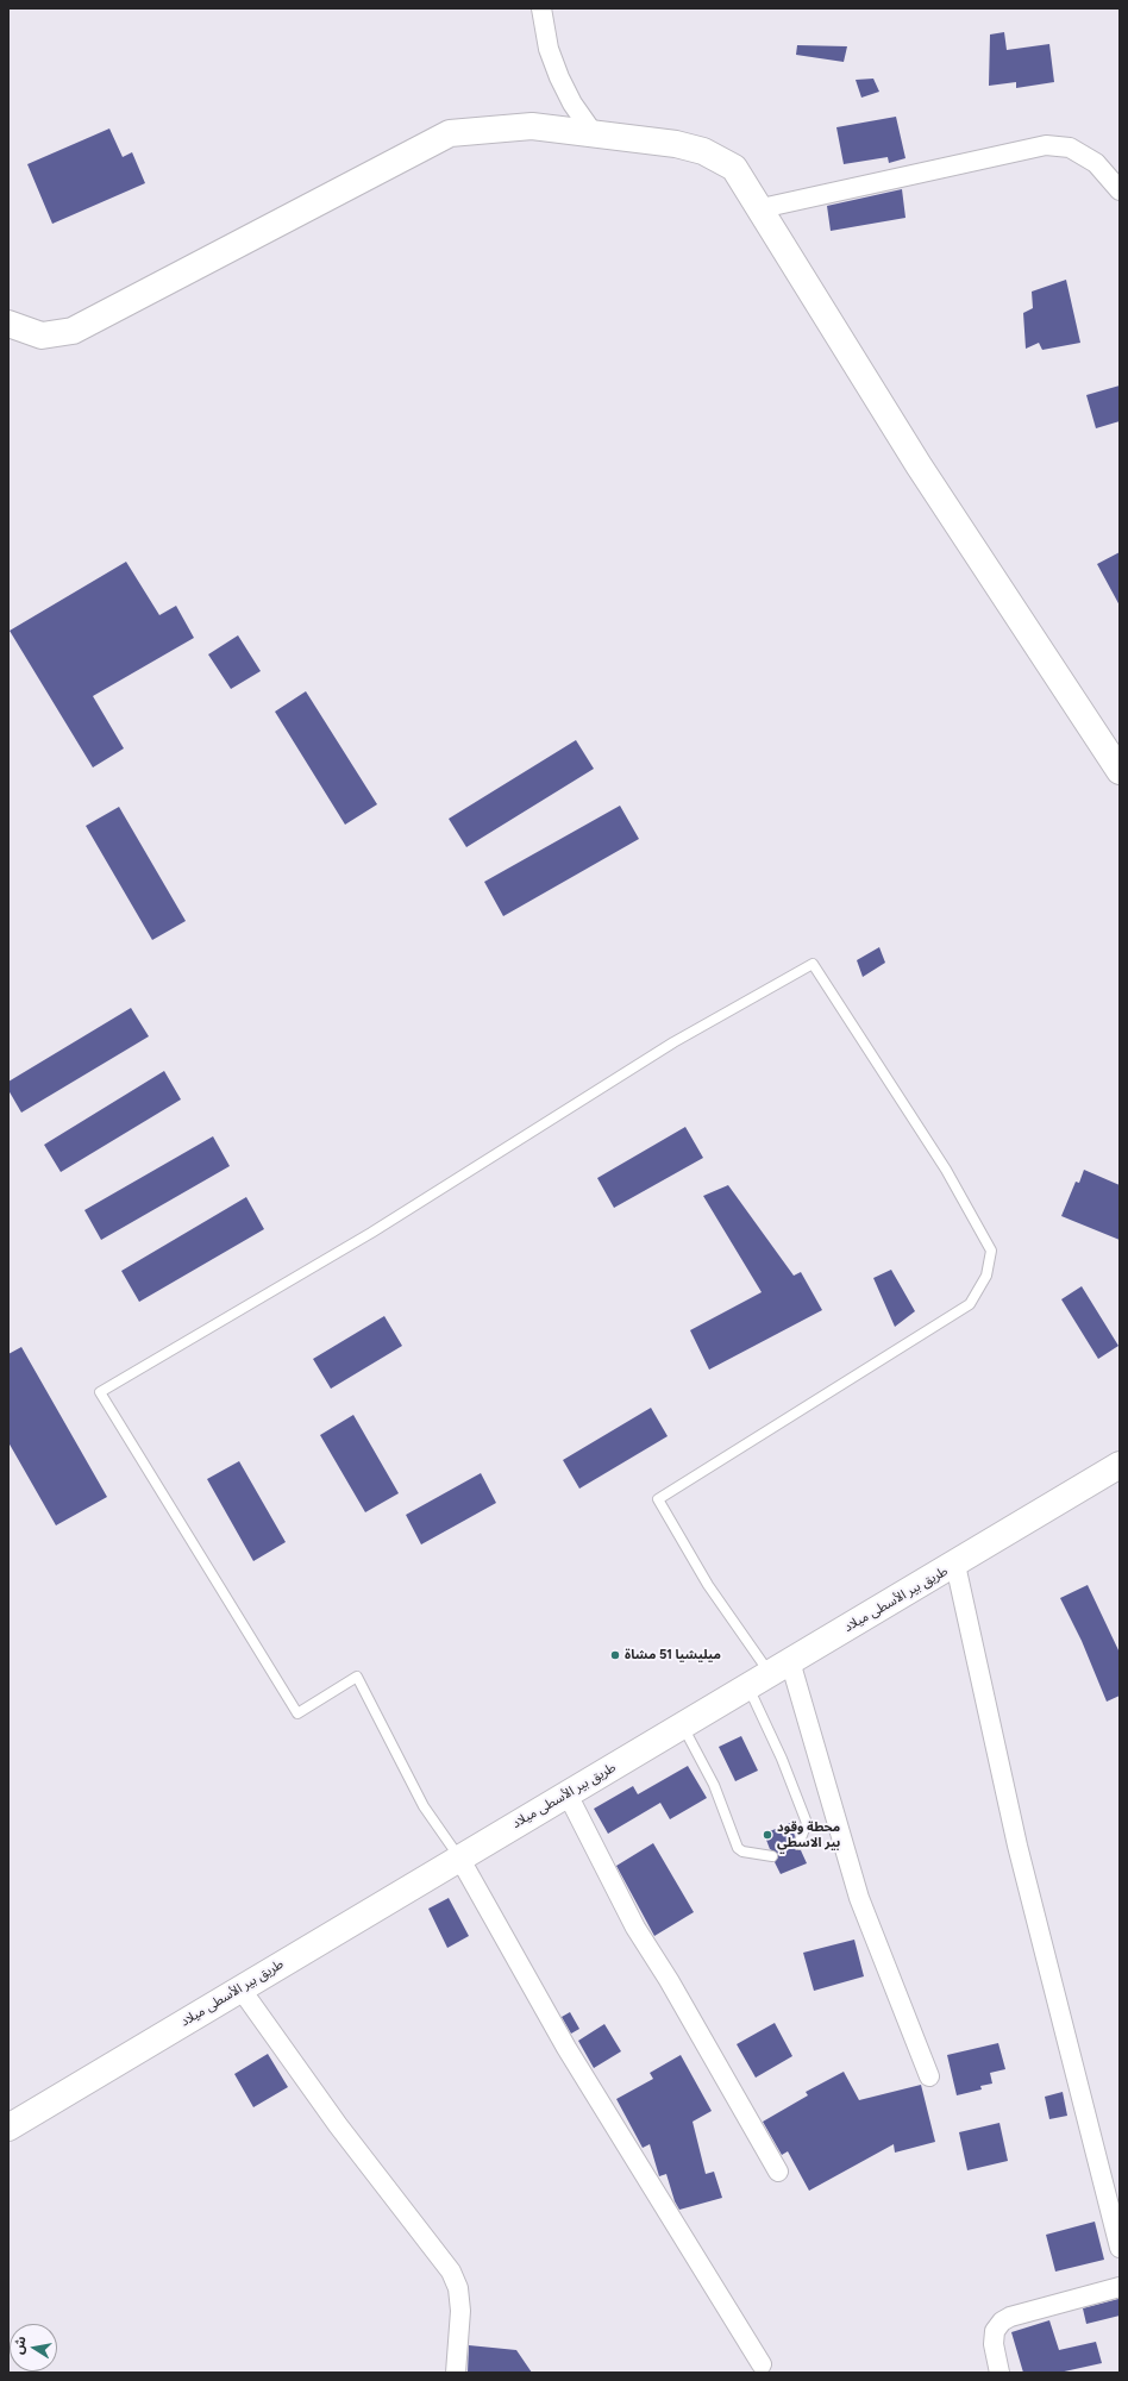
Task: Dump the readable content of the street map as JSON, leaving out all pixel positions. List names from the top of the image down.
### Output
{
  "streets": {
    "street": ["طريق بير الأسطى ميلاد"]
  },
  "places": ["ميليشيا 51 مشاة", "محطة وقود بير الاسطي"],
  "north": "left"
}
